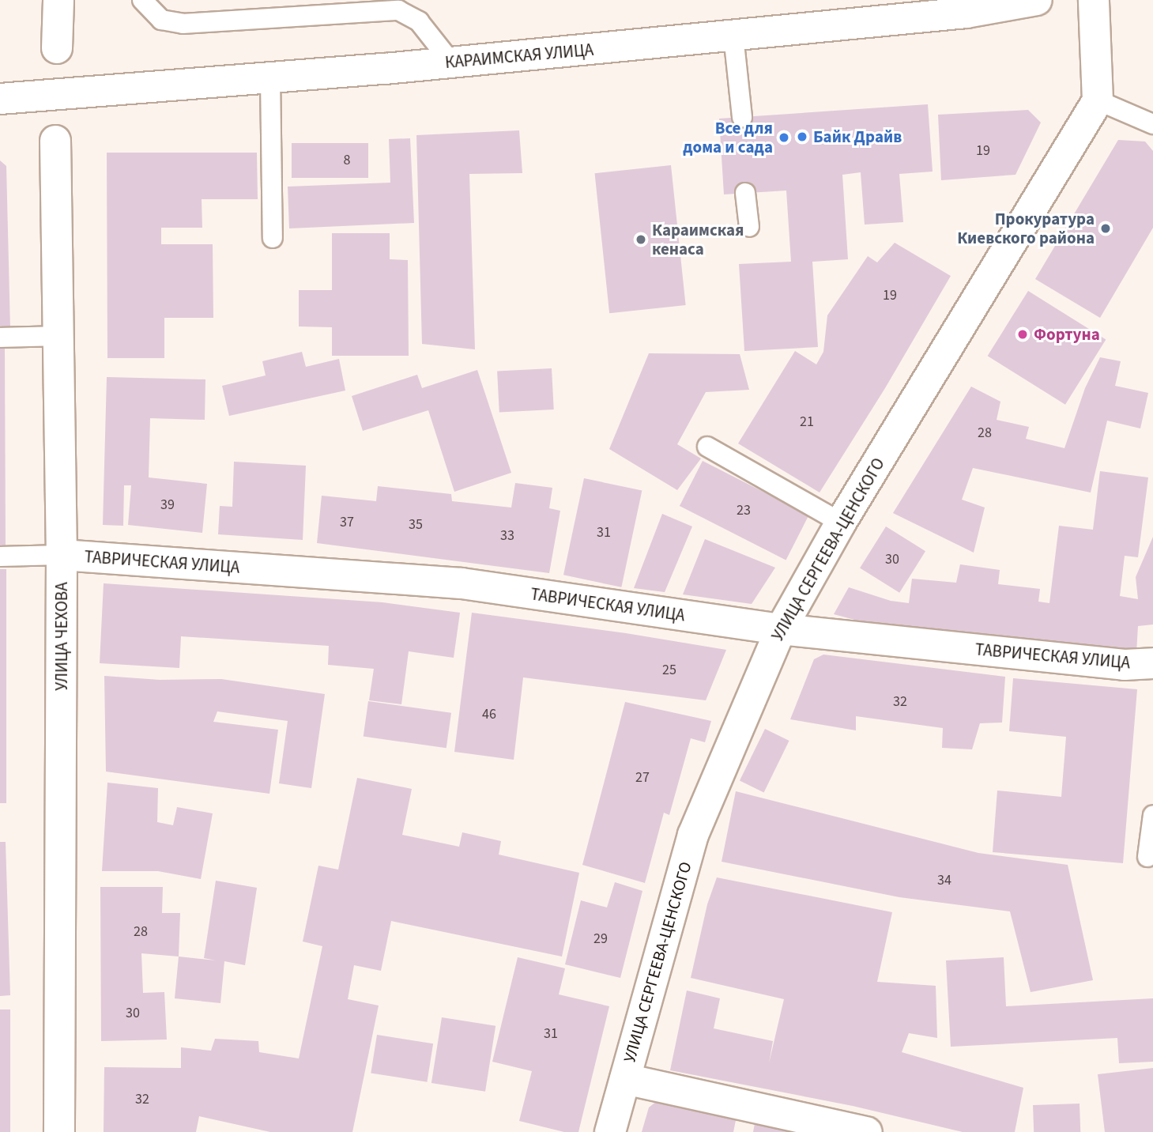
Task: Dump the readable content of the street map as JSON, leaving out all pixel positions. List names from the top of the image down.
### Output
{
  "streets": {
    "street": [
      "КАРАИМСКАЯ УЛИЦА",
      "УЛИЦА СЕРГЕЕВА-ЦЕНСКОГО",
      "ТАВРИЧЕСКАЯ УЛИЦА",
      "УЛИЦА ЧЕХОВА"
    ]
  },
  "crossings": [
    ["УЛИЦА СЕРГЕЕВА-ЦЕНСКОГО", "ТАВРИЧЕСКАЯ УЛИЦА"],
    ["ТАВРИЧЕСКАЯ УЛИЦА", "УЛИЦА ЧЕХОВА"]
  ],
  "places": [
    "Байк Драйв",
    "Все для дома и сада",
    "Прокуратура Киевского района",
    "Караимская кенаса",
    "Фортуна"
  ],
  "house_numbers": [
    "19",
    "8",
    "19",
    "21",
    "28",
    "39",
    "23",
    "37",
    "35",
    "31",
    "33",
    "30",
    "25",
    "32",
    "46",
    "27",
    "34",
    "28",
    "29",
    "30",
    "31",
    "32"
  ]
}
